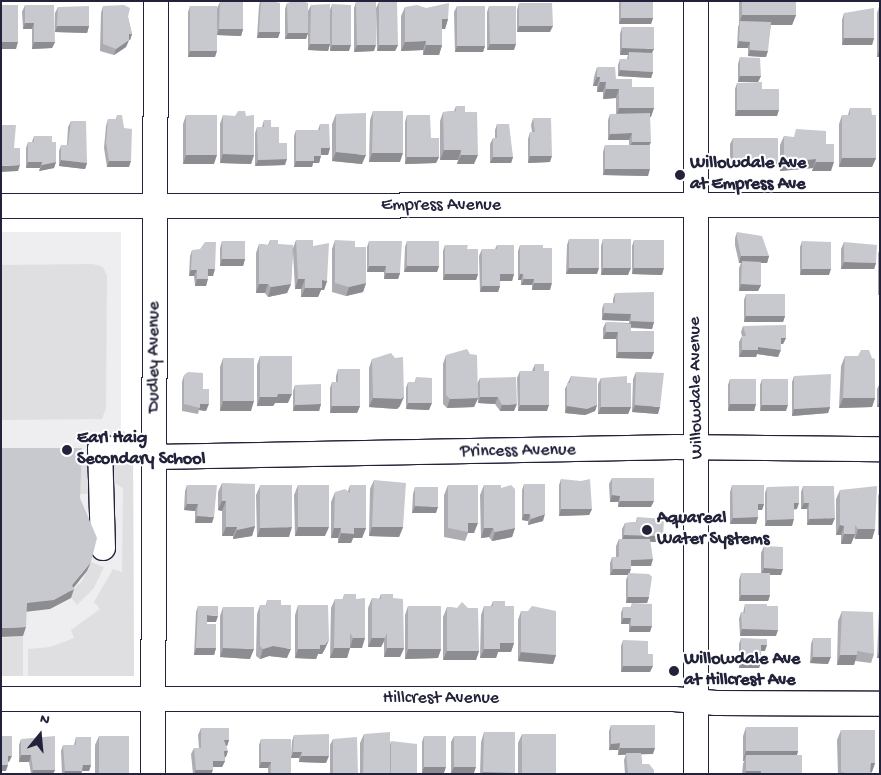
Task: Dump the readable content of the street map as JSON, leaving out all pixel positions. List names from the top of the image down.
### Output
{
  "streets": {
    "street": [
      "Empress Avenue",
      "Dudley Avenue",
      "Willowdale Avenue",
      "Princess Avenue",
      "Hillcrest Avenue"
    ]
  },
  "crossings": [
    ["Empress Avenue", "Dudley Avenue"],
    ["Empress Avenue", "Willowdale Avenue"],
    ["Dudley Avenue", "Princess Avenue"],
    ["Dudley Avenue", "Hillcrest Avenue"],
    ["Willowdale Avenue", "Princess Avenue"],
    ["Willowdale Avenue", "Hillcrest Avenue"]
  ],
  "places": [
    "Willowdale Ave at Empress Ave",
    "Earl Haig Secondary School",
    "Aquareal Water Systems",
    "Willowdale Ave at Hillcrest Ave"
  ],
  "north": "top"
}
